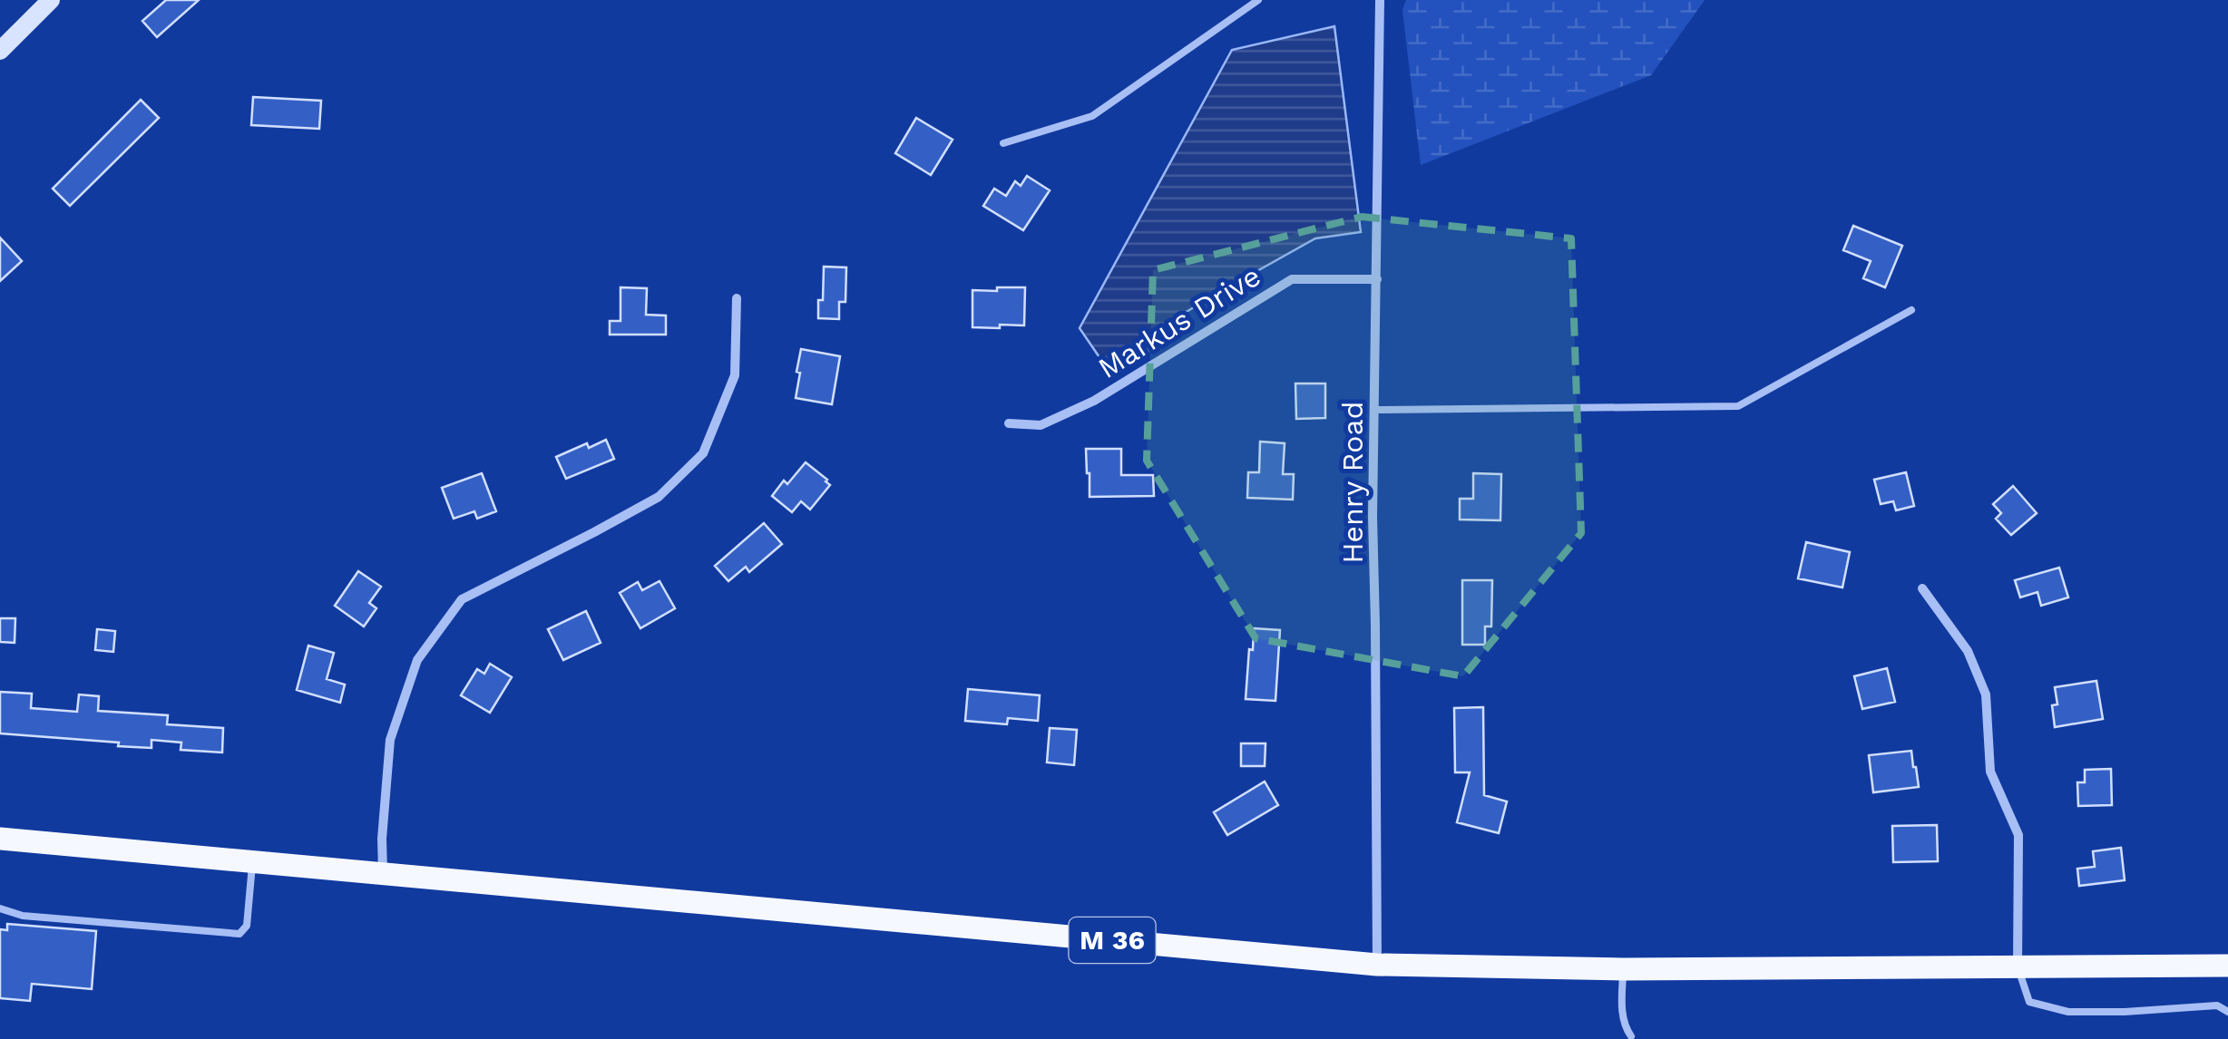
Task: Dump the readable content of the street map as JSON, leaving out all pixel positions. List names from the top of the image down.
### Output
{
  "streets": {
    "main road": ["M 36"],
    "street": ["Markus Drive", "Henry Road"]
  },
  "crossings": [
    ["Markus Drive", "Henry Road"],
    ["Henry Road", "M 36"]
  ]
}
